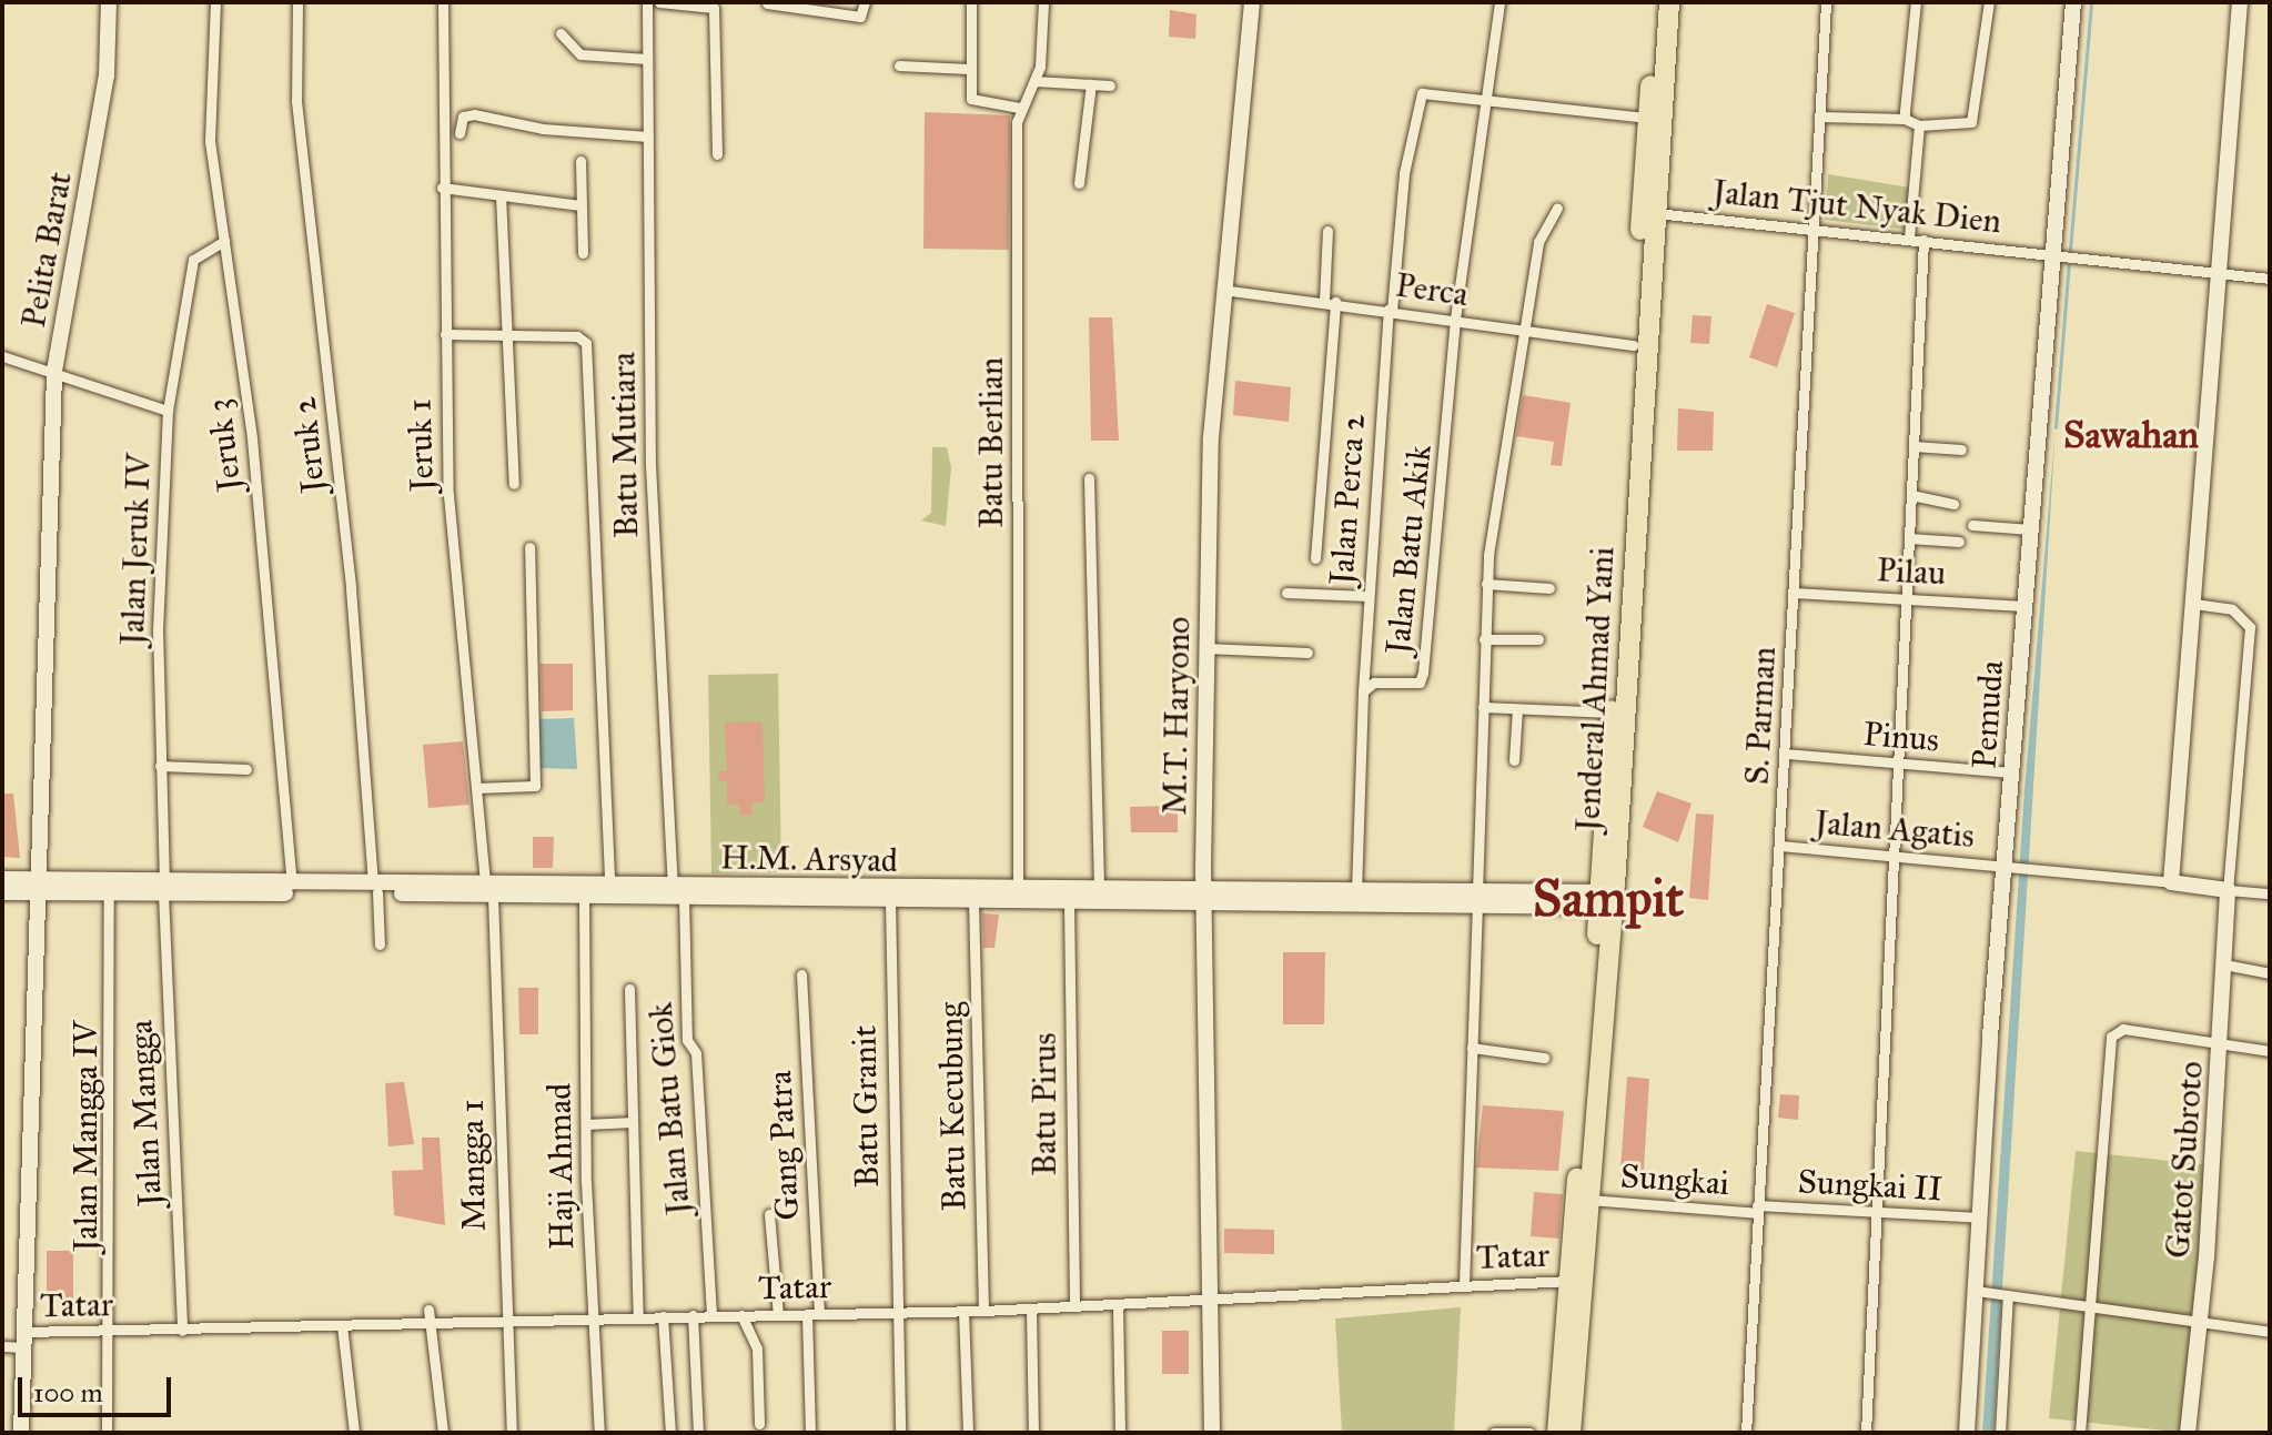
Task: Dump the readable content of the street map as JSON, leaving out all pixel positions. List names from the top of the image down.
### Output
{
  "streets": {
    "highway": ["Jenderal Ahmad Yani"],
    "street": [
      "Jalan Tjut Nyak Dien",
      "Pelita Barat",
      "Perca",
      "Batu Berlian",
      "Jeruk 3",
      "Jeruk 2",
      "Jeruk 1",
      "Batu Mutiara",
      "Jalan Perca 2",
      "Jalan Jeruk IV",
      "Jalan Batu Akik",
      "Pilau",
      "Pemuda",
      "M.T. Haryono",
      "S. Parman",
      "Pinus",
      "Jalan Agatis",
      "H.M. Arsyad",
      "Batu Pirus",
      "Batu Granit",
      "Batu Kecubung",
      "Jalan Batu Giok",
      "Jalan Mangga",
      "Jalan Mangga IV",
      "Gang Patra",
      "Gatot Subroto",
      "Mangga 1",
      "Haji Ahmad",
      "Sungkai",
      "Sungkai II",
      "Tatar"
    ]
  },
  "crossings": [
    ["Jalan Tjut Nyak Dien", "Jenderal Ahmad Yani"],
    ["Jalan Tjut Nyak Dien", "Pemuda"],
    ["Jalan Tjut Nyak Dien", "S. Parman"],
    ["Pelita Barat", "H.M. Arsyad"],
    ["Pelita Barat", "Tatar"],
    ["Perca", "Jalan Perca 2"],
    ["Perca", "Jalan Batu Akik"],
    ["Perca", "Jenderal Ahmad Yani"],
    ["Perca", "M.T. Haryono"],
    ["Batu Berlian", "H.M. Arsyad"],
    ["Jeruk 3", "Jalan Jeruk IV"],
    ["Jeruk 3", "H.M. Arsyad"],
    ["Jeruk 2", "H.M. Arsyad"],
    ["Jeruk 1", "H.M. Arsyad"],
    ["Jeruk 1", "Mangga 1"],
    ["Batu Mutiara", "H.M. Arsyad"],
    ["Batu Mutiara", "Jalan Batu Giok"],
    ["Jalan Perca 2", "Jalan Batu Akik"],
    ["Jalan Jeruk IV", "H.M. Arsyad"],
    ["Jalan Jeruk IV", "Jalan Mangga"],
    ["Jalan Batu Akik", "H.M. Arsyad"],
    ["Pilau", "Pemuda"],
    ["Pilau", "S. Parman"],
    ["Jenderal Ahmad Yani", "H.M. Arsyad"],
    ["Jenderal Ahmad Yani", "Sungkai"],
    ["Jenderal Ahmad Yani", "Tatar"],
    ["Pemuda", "Pinus"],
    ["Pemuda", "Jalan Agatis"],
    ["Pemuda", "Sungkai II"],
    ["M.T. Haryono", "H.M. Arsyad"],
    ["M.T. Haryono", "Tatar"],
    ["S. Parman", "Pinus"],
    ["S. Parman", "Jalan Agatis"],
    ["S. Parman", "Sungkai"],
    ["S. Parman", "Sungkai II"],
    ["H.M. Arsyad", "Batu Pirus"],
    ["H.M. Arsyad", "Batu Granit"],
    ["H.M. Arsyad", "Batu Kecubung"],
    ["H.M. Arsyad", "Jalan Batu Giok"],
    ["H.M. Arsyad", "Jalan Mangga"],
    ["H.M. Arsyad", "Jalan Mangga IV"],
    ["H.M. Arsyad", "Mangga 1"],
    ["H.M. Arsyad", "Haji Ahmad"],
    ["Batu Pirus", "Tatar"],
    ["Batu Granit", "Tatar"],
    ["Batu Kecubung", "Tatar"],
    ["Jalan Batu Giok", "Tatar"],
    ["Jalan Mangga", "Tatar"],
    ["Jalan Mangga IV", "Tatar"],
    ["Gang Patra", "Tatar"],
    ["Mangga 1", "Tatar"],
    ["Haji Ahmad", "Tatar"],
    ["Sungkai", "Sungkai II"]
  ],
  "districts": ["Sawahan", "Sampit"],
  "scale_bar": "100 m"
}
